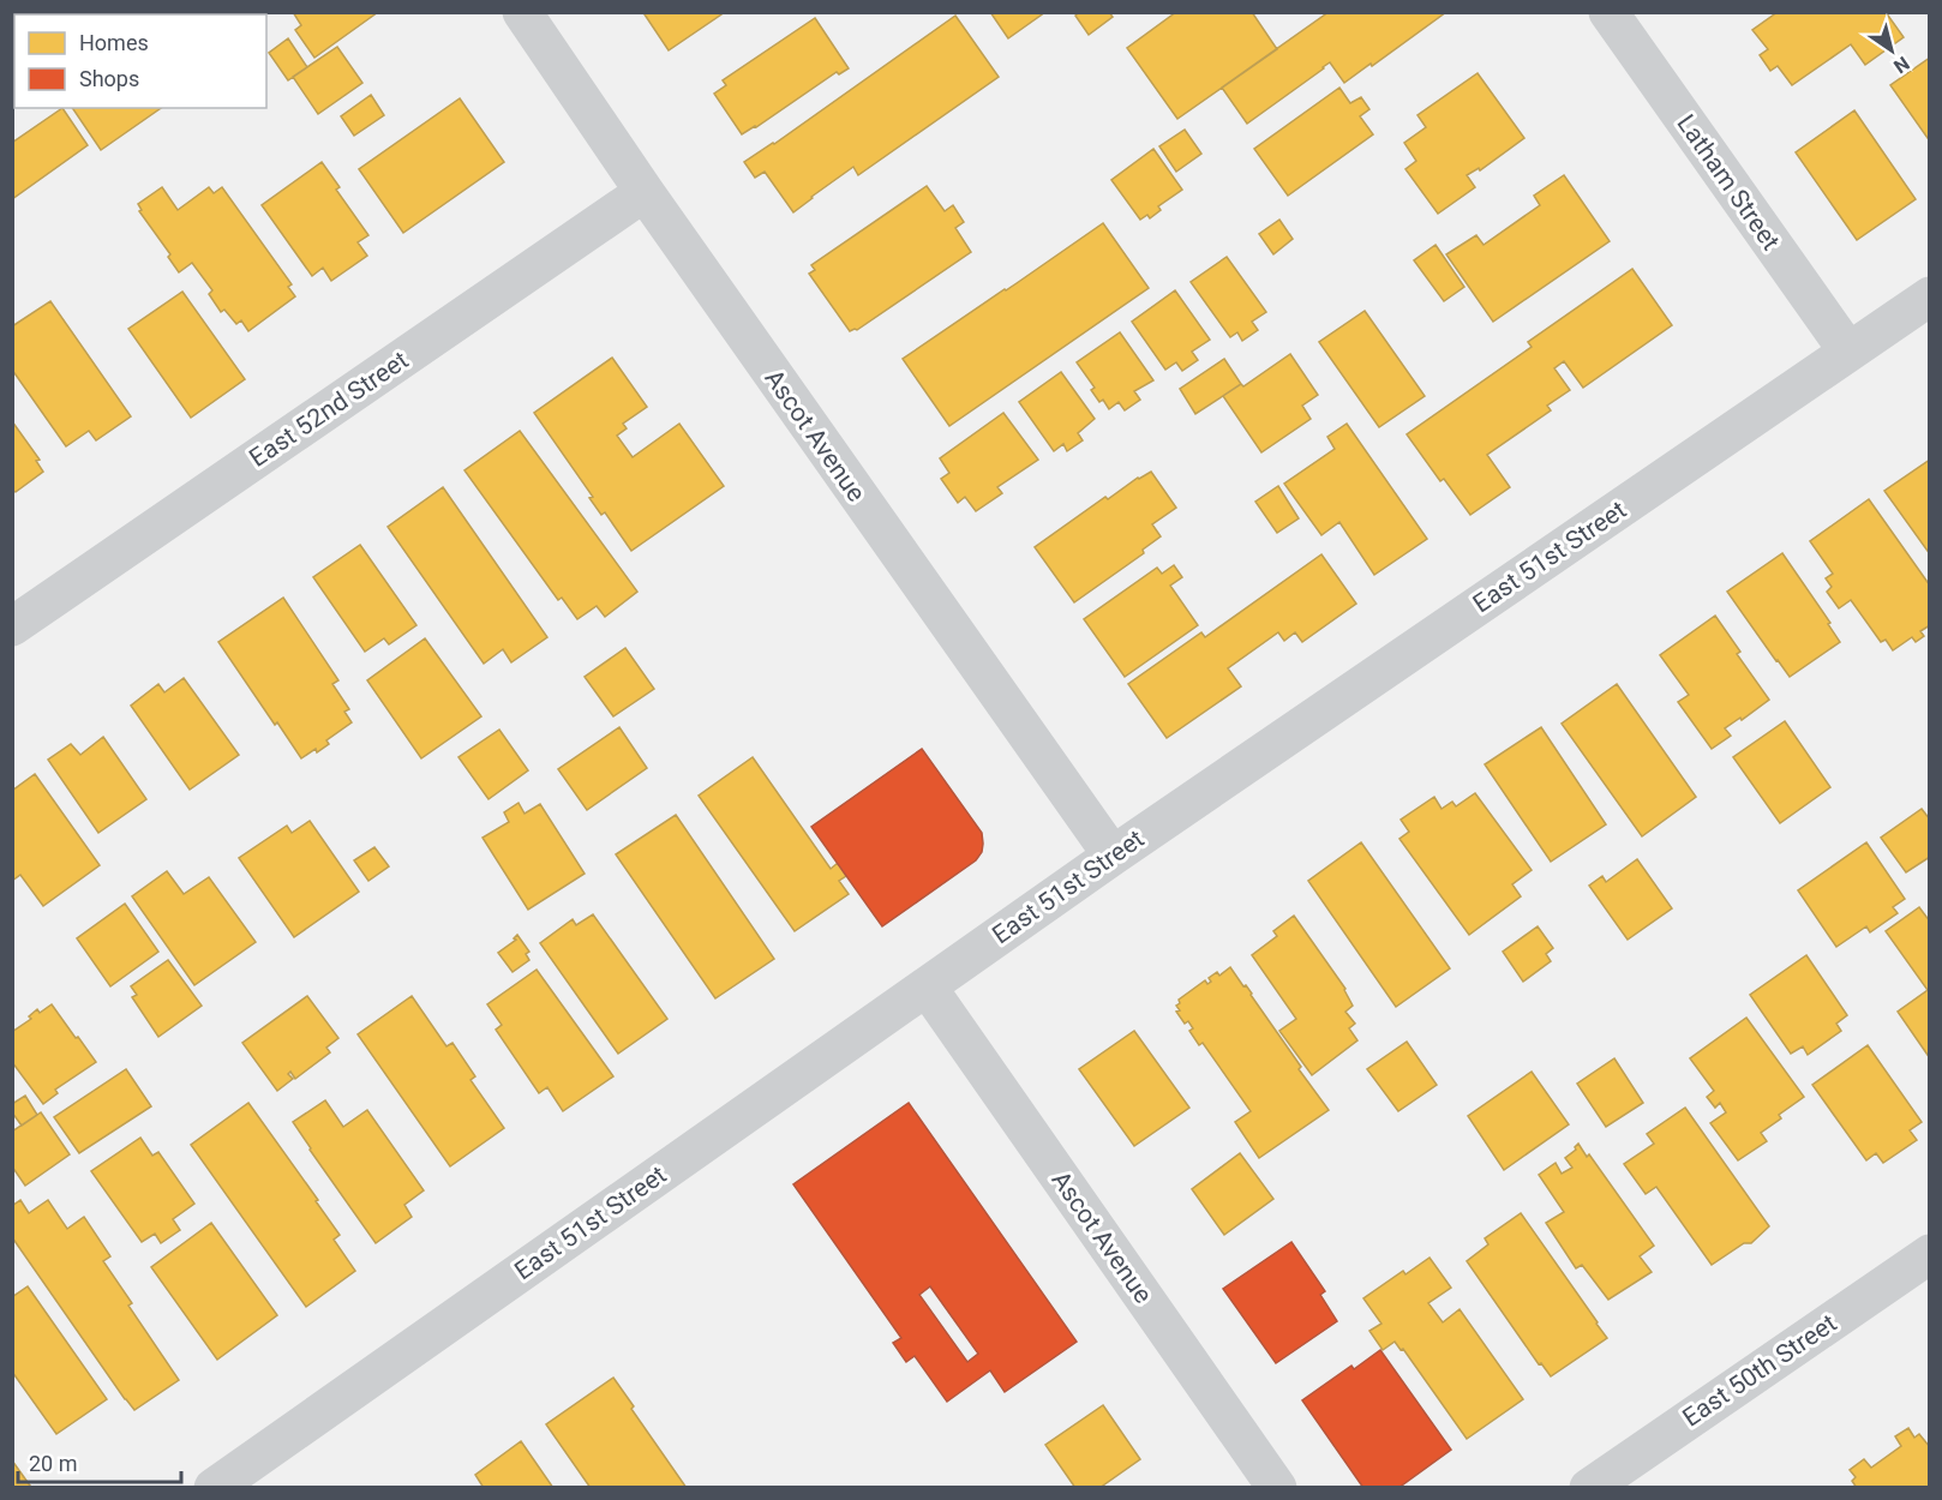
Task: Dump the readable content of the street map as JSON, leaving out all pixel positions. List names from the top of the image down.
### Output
{
  "streets": {
    "street": [
      "Latham Street",
      "East 52nd Street",
      "Ascot Avenue",
      "East 51st Street",
      "East 50th Street"
    ]
  },
  "crossings": [
    ["Latham Street", "East 51st Street"],
    ["East 52nd Street", "Ascot Avenue"],
    ["Ascot Avenue", "East 51st Street"]
  ],
  "legend": ["Homes", "Shops"],
  "scale_bar": "20 m",
  "north": "bottom right"
}
